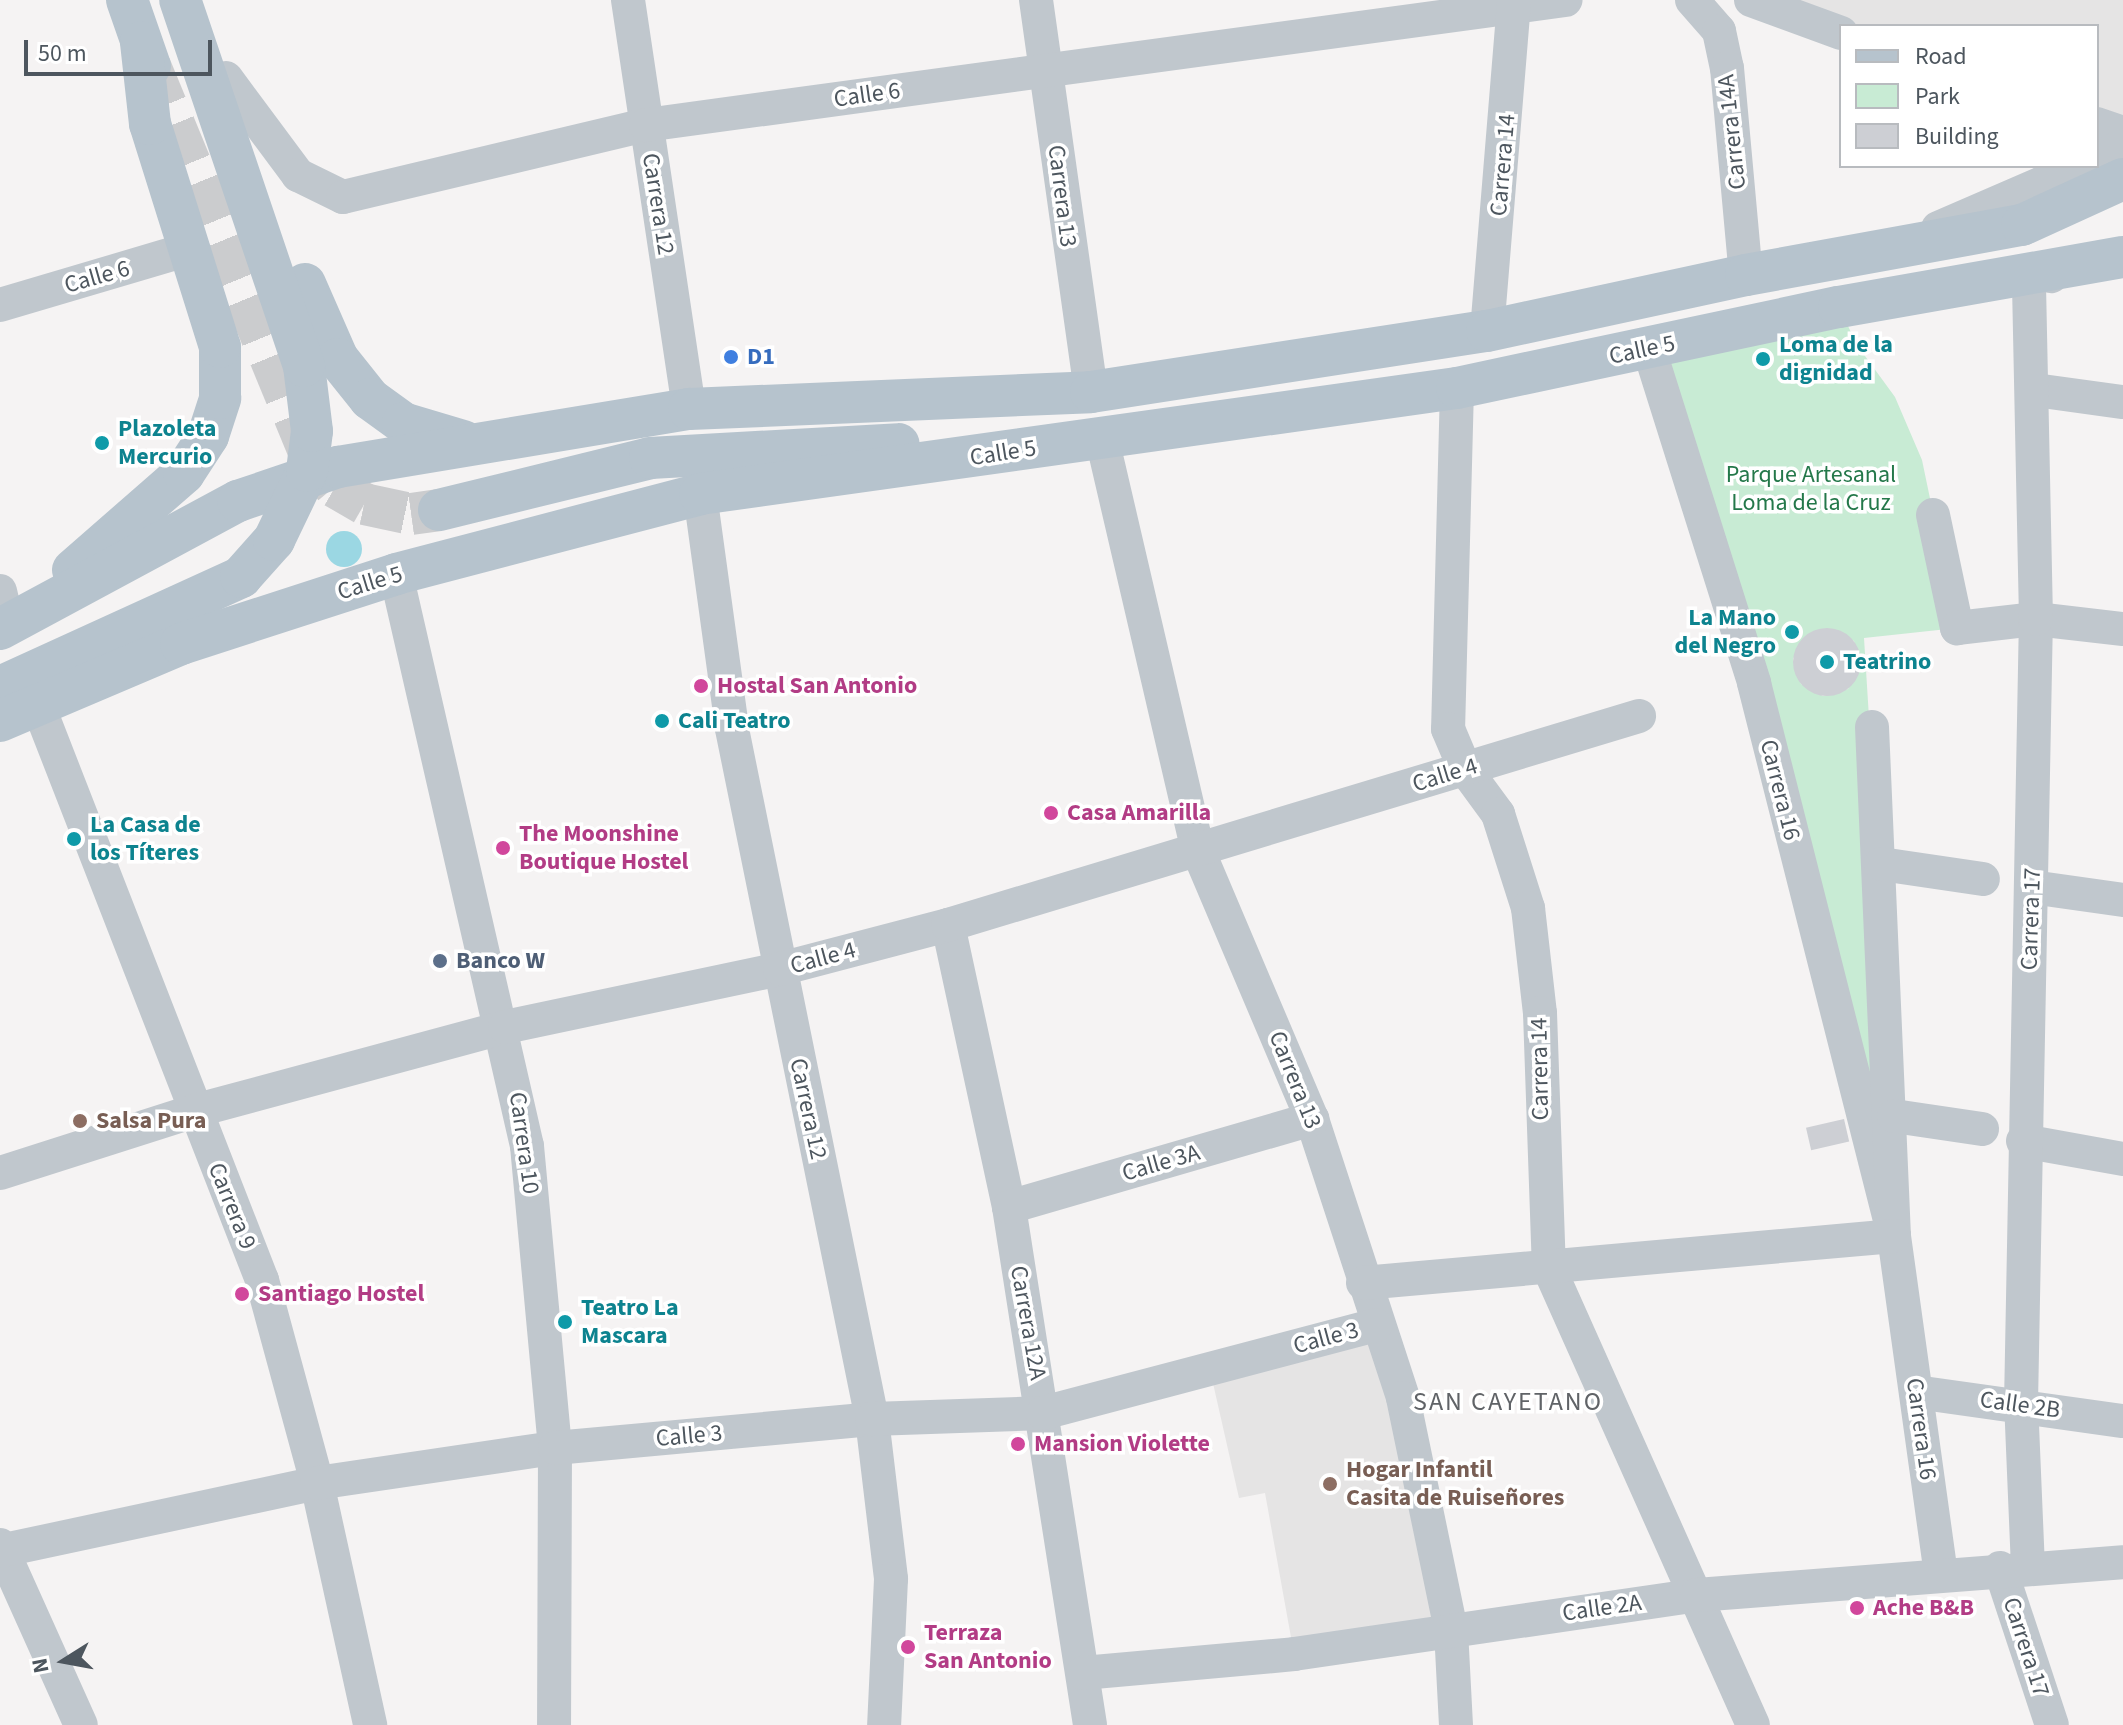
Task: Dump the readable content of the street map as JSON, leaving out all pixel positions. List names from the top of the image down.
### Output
{
  "streets": {
    "main road": ["Calle 5"],
    "street": [
      "Calle 6",
      "Carrera 14A",
      "Carrera 14",
      "Carrera 13",
      "Carrera 12",
      "Calle 4",
      "Carrera 16",
      "Carrera 17",
      "Carrera 10",
      "Calle 3A",
      "Carrera 9",
      "Carrera 12A",
      "Calle 3",
      "Calle 2B",
      "Calle 2A"
    ]
  },
  "crossings": [
    ["Calle 6", "Carrera 14"],
    ["Calle 6", "Carrera 13"],
    ["Calle 6", "Carrera 12"],
    ["Carrera 14", "Calle 5"],
    ["Carrera 14", "Calle 4"],
    ["Carrera 14", "Calle 3"],
    ["Carrera 14", "Calle 2A"],
    ["Carrera 13", "Calle 5"],
    ["Carrera 13", "Calle 4"],
    ["Carrera 13", "Calle 3A"],
    ["Carrera 13", "Calle 3"],
    ["Carrera 13", "Calle 2A"],
    ["Carrera 12", "Calle 5"],
    ["Carrera 12", "Calle 4"],
    ["Carrera 12", "Calle 3"],
    ["Calle 5", "Carrera 16"],
    ["Calle 5", "Carrera 17"],
    ["Calle 5", "Carrera 10"],
    ["Calle 5", "Carrera 9"],
    ["Calle 4", "Carrera 10"],
    ["Calle 4", "Carrera 9"],
    ["Calle 4", "Carrera 12A"],
    ["Carrera 16", "Calle 3"],
    ["Carrera 16", "Calle 2B"],
    ["Carrera 16", "Calle 2A"],
    ["Carrera 17", "Calle 2B"],
    ["Carrera 17", "Calle 2A"],
    ["Carrera 10", "Calle 3"],
    ["Calle 3A", "Carrera 12A"],
    ["Carrera 9", "Calle 3"],
    ["Carrera 12A", "Calle 3"],
    ["Carrera 12A", "Calle 2A"]
  ],
  "districts": ["SAN CAYETANO"],
  "parks": ["Parque Artesanal Loma de la Cruz"],
  "places": [
    "D1",
    "Loma de la dignidad",
    "Plazoleta Mercurio",
    "La Mano del Negro",
    "Teatrino",
    "Hostal San Antonio",
    "Cali Teatro",
    "Casa Amarilla",
    "La Casa de los Títeres",
    "The Moonshine Boutique Hostel",
    "Banco W",
    "Salsa Pura",
    "Santiago Hostel",
    "Teatro La Mascara",
    "Mansion Violette",
    "Hogar Infantil Casita de Ruiseñores",
    "Ache B&B",
    "Terraza San Antonio"
  ],
  "legend": ["Road", "Park", "Building"],
  "scale_bar": "50 m",
  "north": "left"
}
